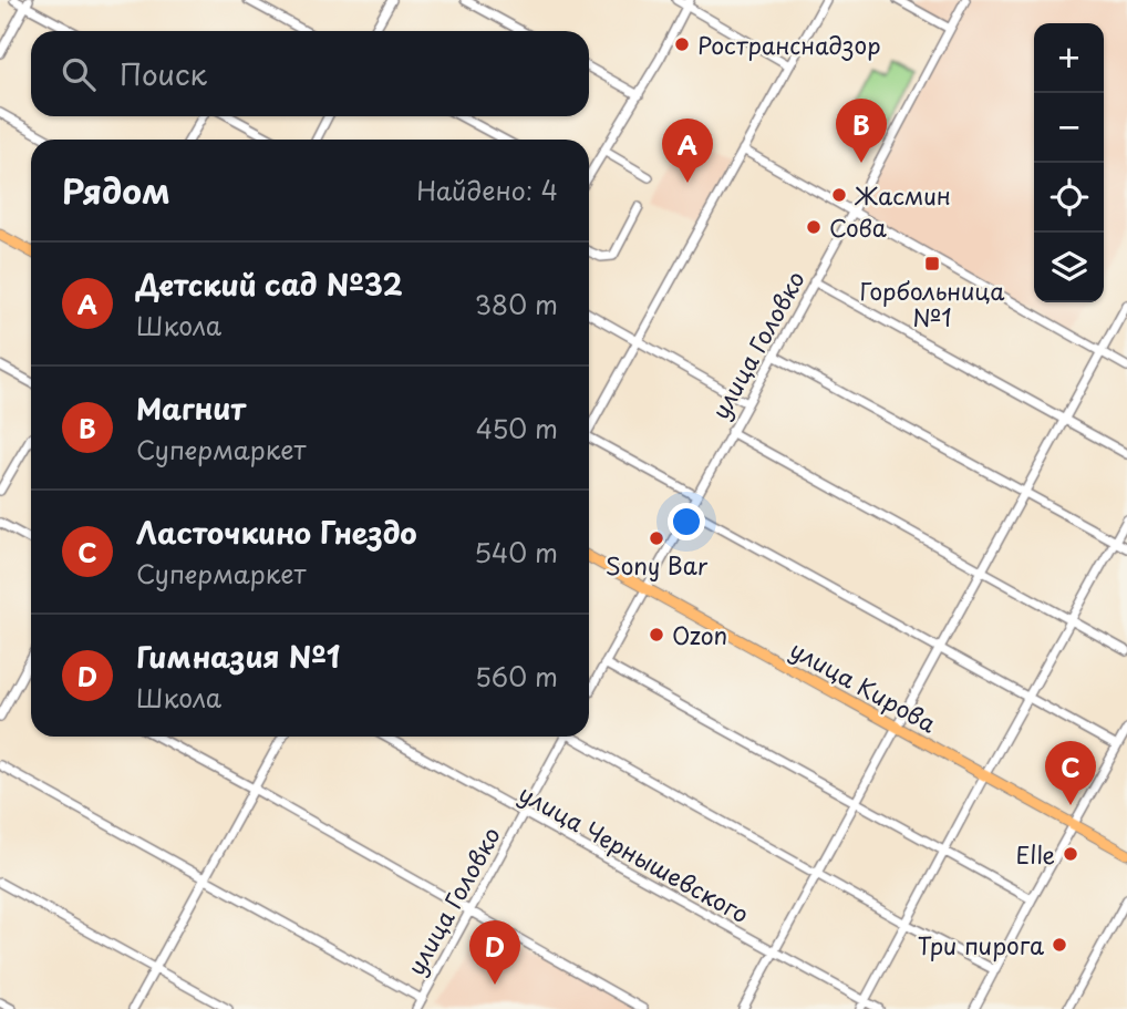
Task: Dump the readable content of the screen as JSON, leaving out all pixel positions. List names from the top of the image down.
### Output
{
  "streets": {
    "main road": ["улица Кирова"],
    "street": ["улица Головко", "улица Чернышевского"]
  },
  "crossings": [
    ["улица Головко", "улица Кирова"],
    ["улица Головко", "улица Чернышевского"]
  ],
  "places": {
    "other": [
      "Ространснадзор",
      "Жасмин",
      "Сова",
      "Sony Bar",
      "Ozon",
      "Elle",
      "Три пирога"
    ],
    "transit": ["Горбольница №1"]
  },
  "page": {
    "map_buttons": ["+", "−"],
    "search": "Поиск",
    "pins": [
      "B",
      "A",
      "C",
      "D"
    ],
    "heading": ["Рядом", "Найдено: 4"],
    "list": [
      {
        "mark": "A",
        "name": "Детский сад №32",
        "note": "Школа",
        "value": "380 m"
      },
      {
        "mark": "B",
        "name": "Магнит",
        "note": "Супермаркет",
        "value": "450 m"
      },
      {
        "mark": "C",
        "name": "Ласточкино Гнездо",
        "note": "Супермаркет",
        "value": "540 m"
      },
      {
        "mark": "D",
        "name": "Гимназия №1",
        "note": "Школа",
        "value": "560 m"
      }
    ]
  }
}
